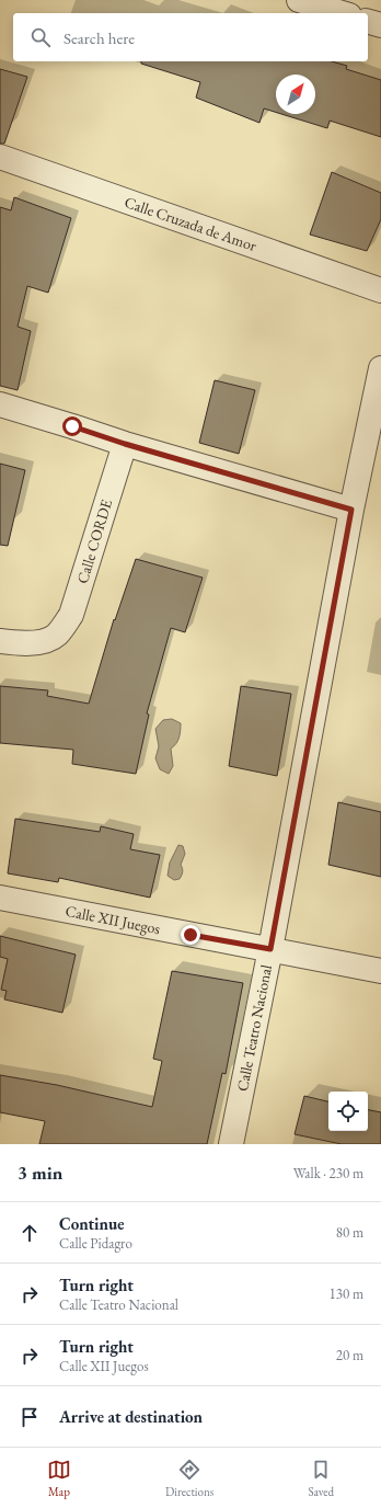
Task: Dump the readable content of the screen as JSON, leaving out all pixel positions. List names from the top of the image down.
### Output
{
  "streets": {
    "street": [
      "Calle Cruzada de Amor",
      "Calle CORDE",
      "Calle XII Juegos",
      "Calle Teatro Nacional"
    ]
  },
  "crossings": [
    ["Calle XII Juegos", "Calle Teatro Nacional"]
  ],
  "north": "top right",
  "page": {
    "search": "Search here",
    "heading": ["3 min", "Walk · 230 m"],
    "list": [
      ["Continue", "Calle Pidagro", "80 m"],
      ["Turn right", "Calle Teatro Nacional", "130 m"],
      ["Turn right", "Calle XII Juegos", "20 m"],
      "Arrive at destination"
    ],
    "nav": ["Map", "Directions", "Saved"]
  }
}
